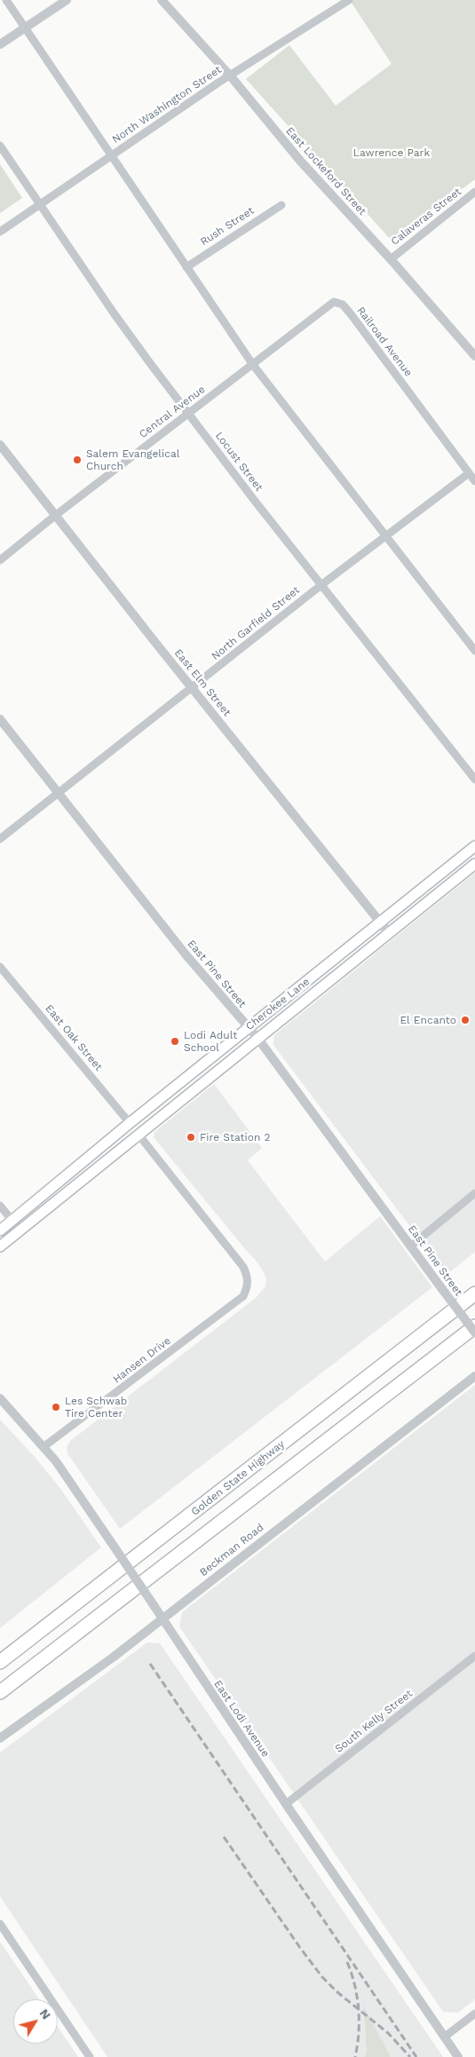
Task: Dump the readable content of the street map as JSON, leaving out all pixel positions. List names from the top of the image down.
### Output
{
  "streets": {
    "highway": ["Golden State Highway"],
    "main road": ["Cherokee Lane"],
    "street": [
      "North Washington Street",
      "East Lockeford Street",
      "Calaveras Street",
      "Rush Street",
      "Railroad Avenue",
      "Central Avenue",
      "Locust Street",
      "North Garfield Street",
      "East Elm Street",
      "East Pine Street",
      "East Oak Street",
      "Hansen Drive",
      "Beckman Road",
      "East Lodi Avenue",
      "South Kelly Street"
    ]
  },
  "crossings": [
    ["North Washington Street", "East Lockeford Street"],
    ["North Washington Street", "Locust Street"],
    ["East Lockeford Street", "Calaveras Street"],
    ["Railroad Avenue", "Central Avenue"],
    ["Railroad Avenue", "North Garfield Street"],
    ["Central Avenue", "Locust Street"],
    ["Central Avenue", "East Elm Street"],
    ["Locust Street", "North Garfield Street"],
    ["North Garfield Street", "East Elm Street"],
    ["North Garfield Street", "East Pine Street"],
    ["East Elm Street", "Cherokee Lane"],
    ["East Pine Street", "Cherokee Lane"],
    ["Cherokee Lane", "East Oak Street"],
    ["Cherokee Lane", "Hansen Drive"],
    ["Hansen Drive", "East Lodi Avenue"],
    ["Beckman Road", "East Lodi Avenue"],
    ["East Lodi Avenue", "South Kelly Street"]
  ],
  "parks": ["Lawrence Park"],
  "places": [
    "Salem Evangelical Church",
    "El Encanto",
    "Lodi Adult School",
    "Fire Station 2",
    "Les Schwab Tire Center"
  ],
  "north": "top right"
}
